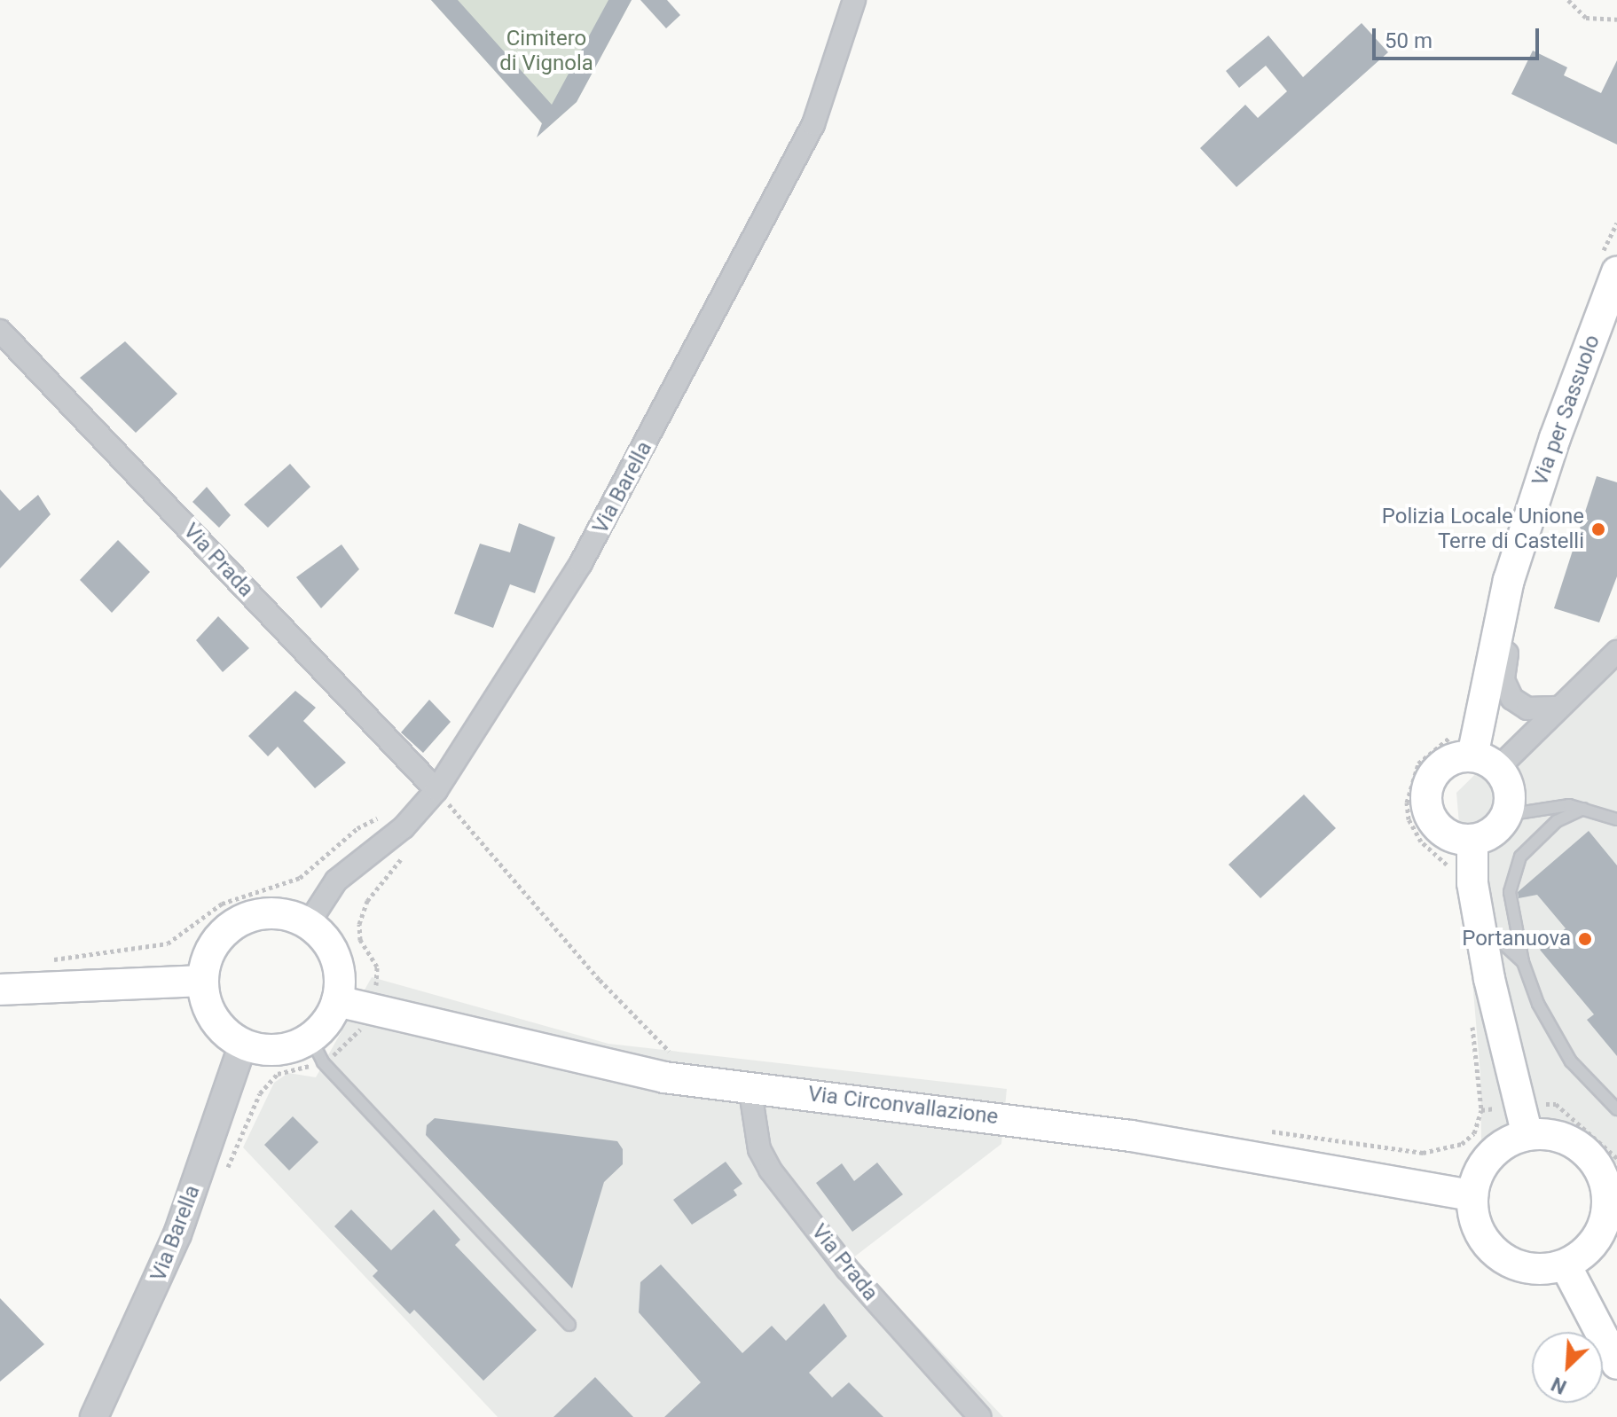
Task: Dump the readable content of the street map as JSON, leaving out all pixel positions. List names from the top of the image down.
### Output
{
  "streets": {
    "main road": ["Via per Sassuolo", "Via Circonvallazione"],
    "street": ["Via Barella", "Via Prada"]
  },
  "crossings": [
    ["Via Barella", "Via Prada"],
    ["Via Barella", "Via Circonvallazione"],
    ["Via Prada", "Via Circonvallazione"]
  ],
  "parks": ["Cimitero di Vignola"],
  "places": ["Polizia Locale Unione Terre di Castelli", "Portanuova"],
  "scale_bar": "50 m",
  "north": "bottom left"
}
